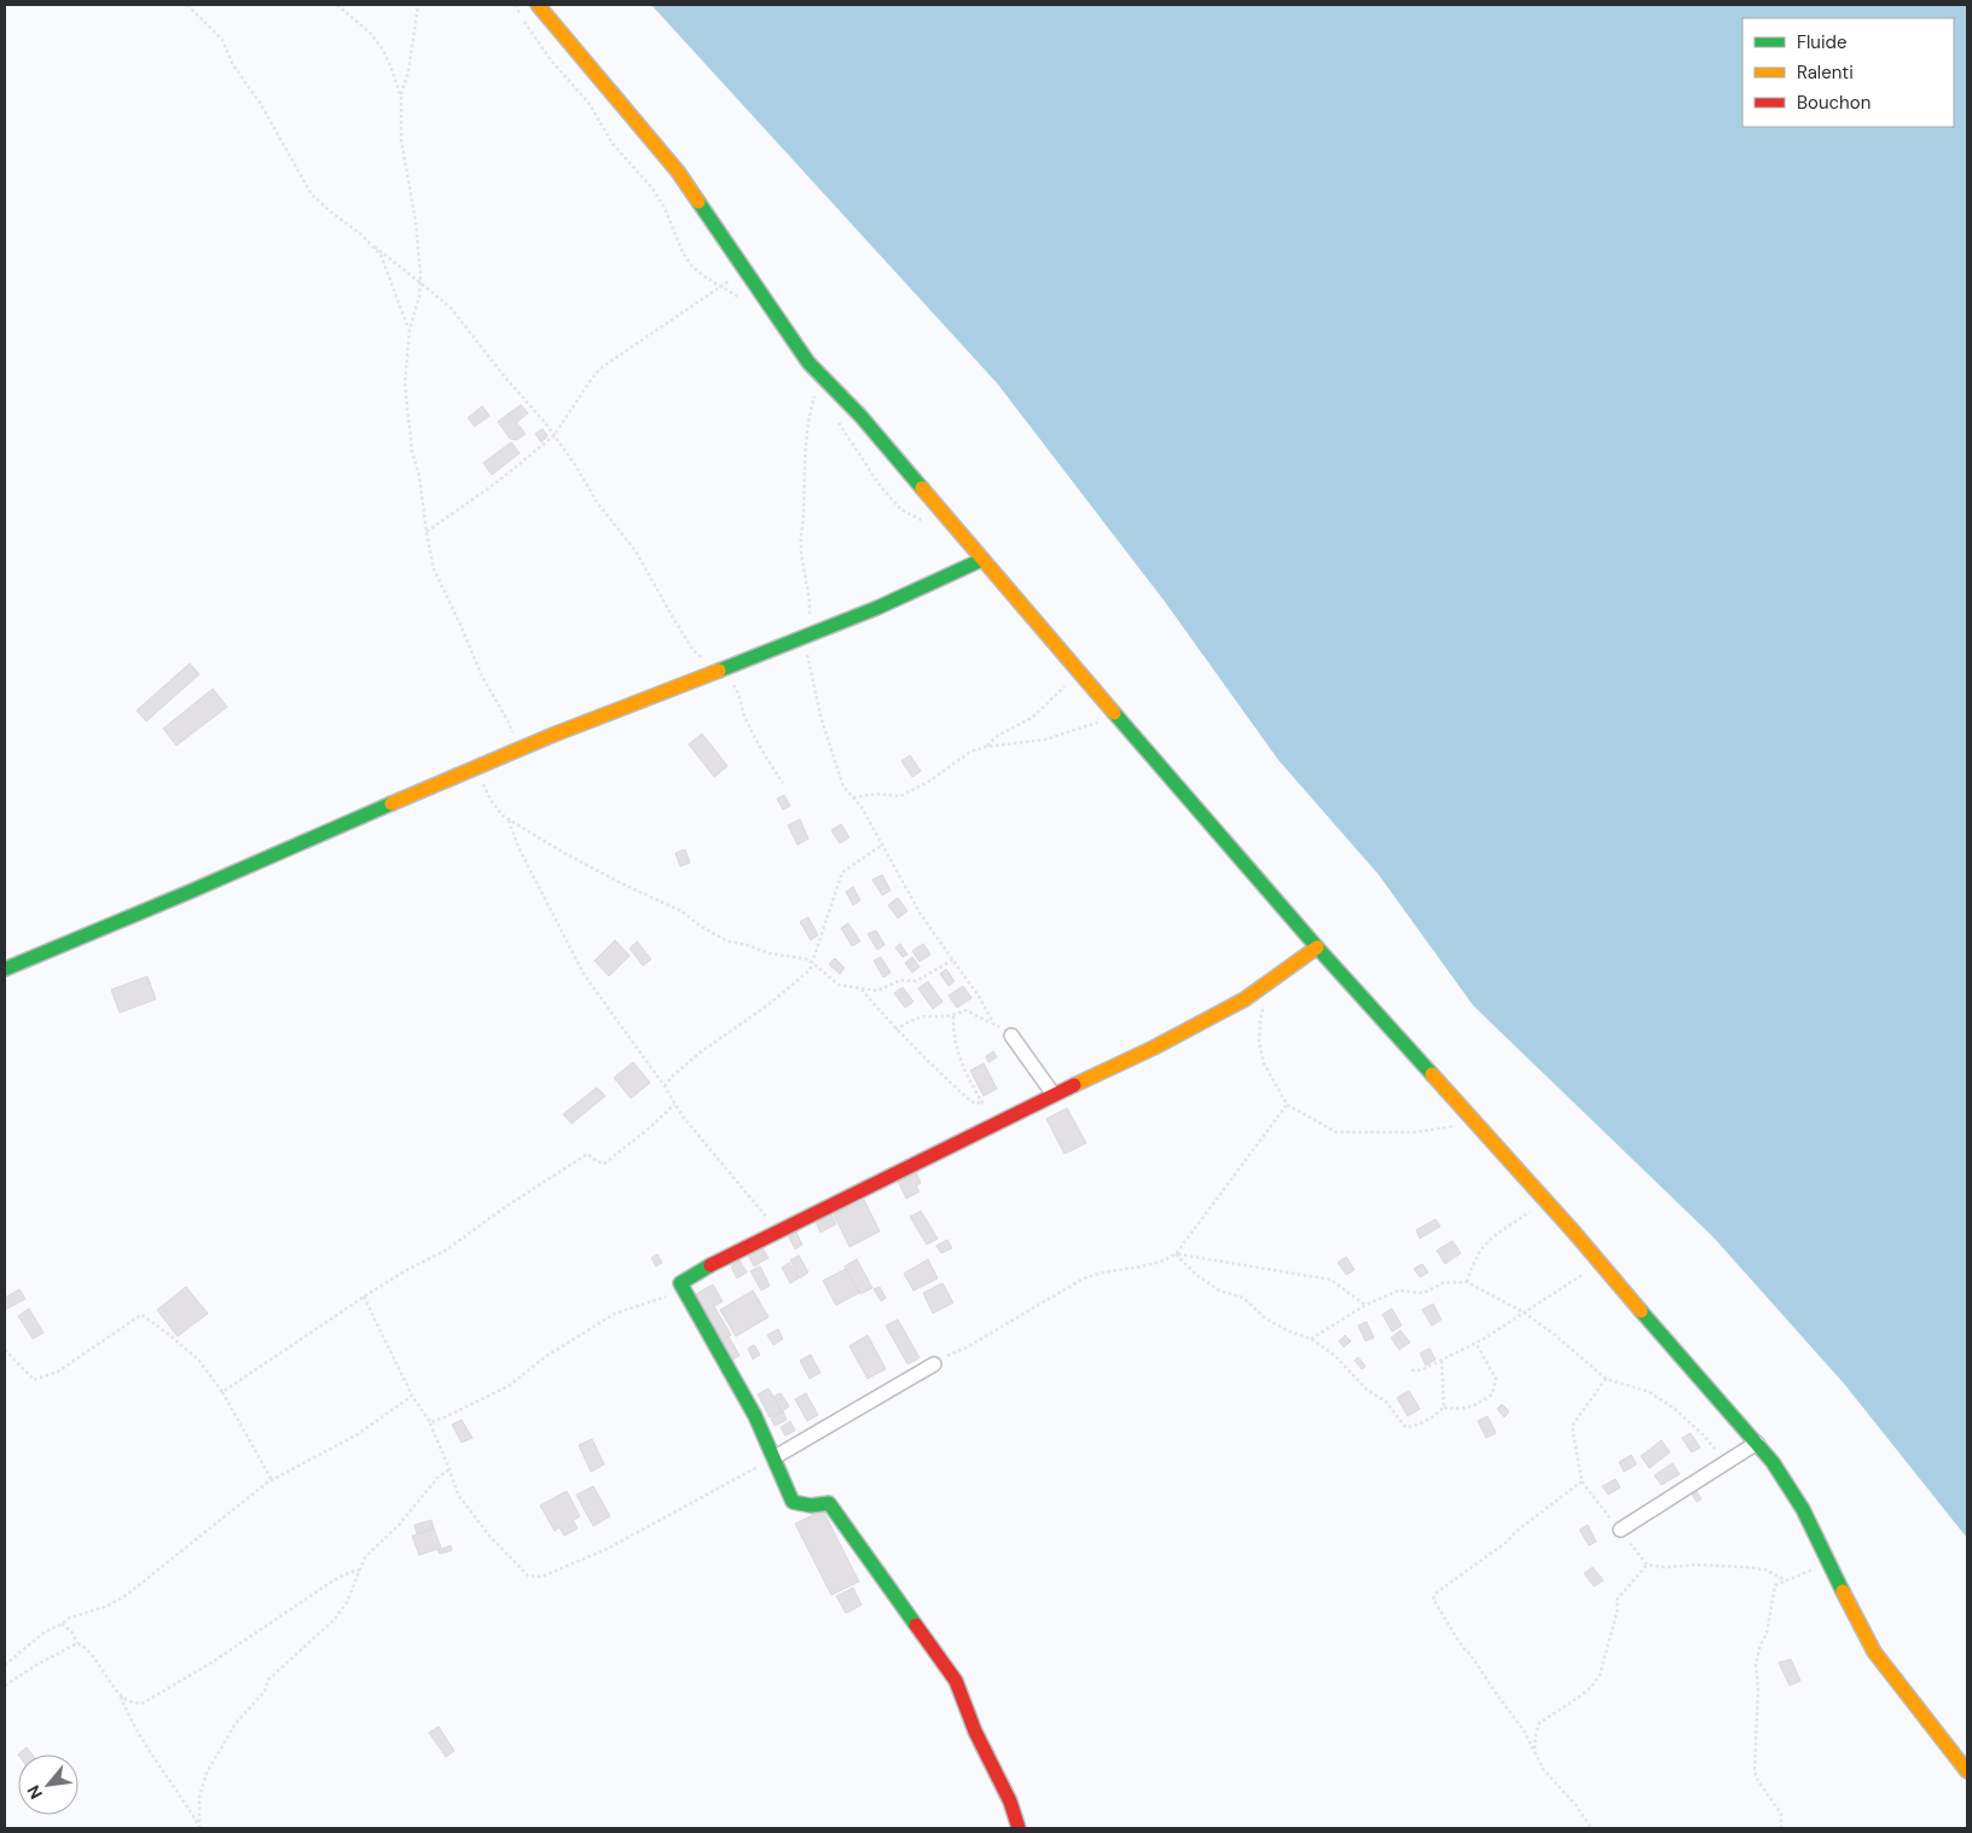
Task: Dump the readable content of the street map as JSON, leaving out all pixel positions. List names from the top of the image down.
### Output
{
  "legend": ["Fluide", "Ralenti", "Bouchon"],
  "north": "bottom left"
}
